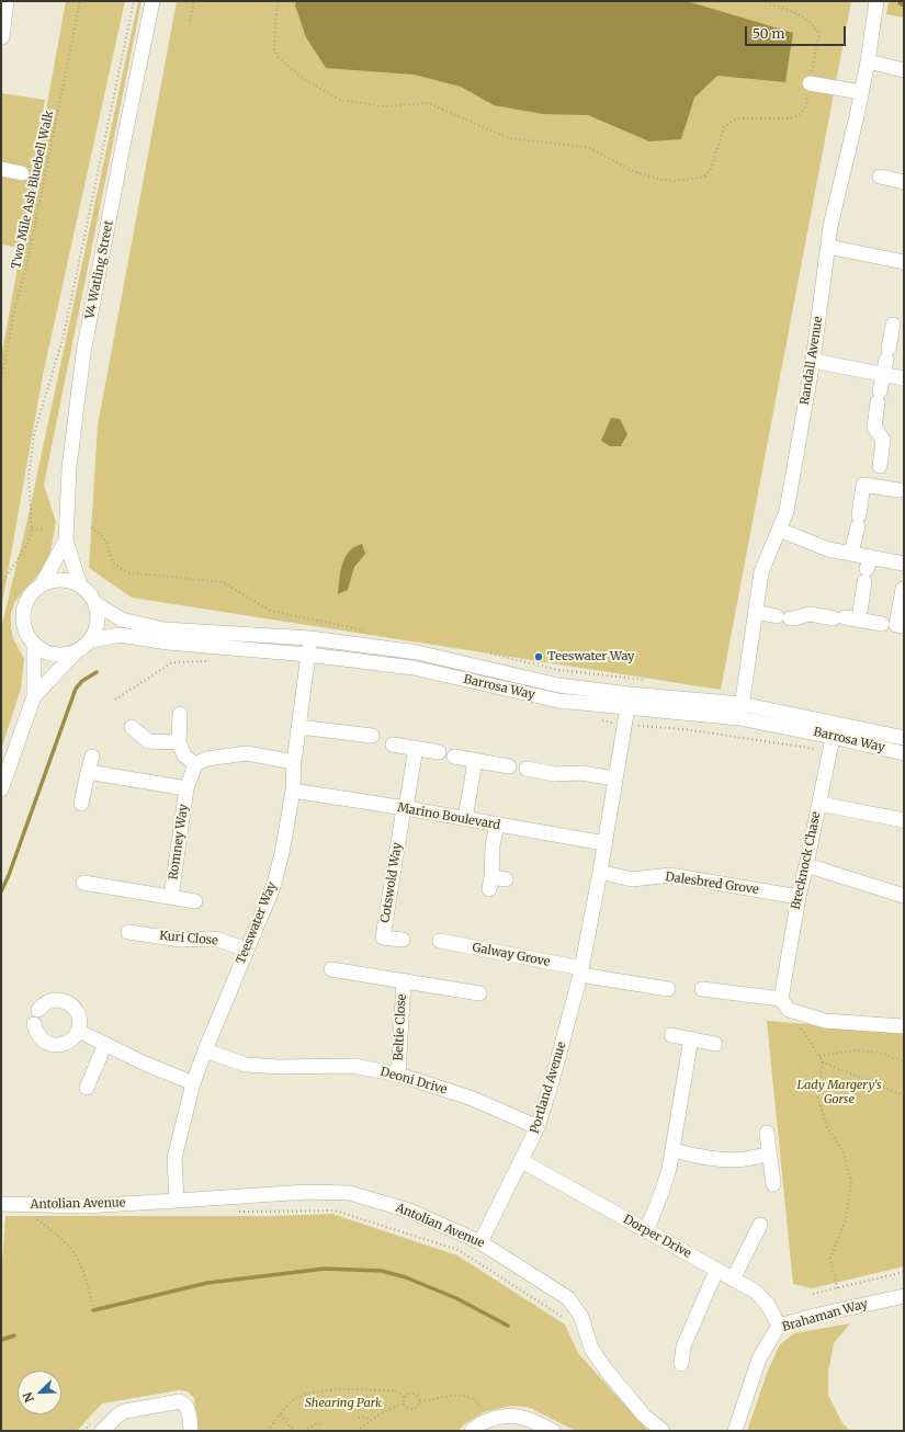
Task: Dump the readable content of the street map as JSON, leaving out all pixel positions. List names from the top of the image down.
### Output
{
  "streets": {
    "street": [
      "V4 Watling Street",
      "Randall Avenue",
      "Barrosa Way",
      "Marino Boulevard",
      "Romney Way",
      "Brecknock Chase",
      "Cotswold Way",
      "Dalesbred Grove",
      "Teeswater Way",
      "Kuri Close",
      "Galway Grove",
      "Beltie Close",
      "Deoni Drive",
      "Portland Avenue",
      "Antolian Avenue",
      "Dorper Drive",
      "Brahaman Way"
    ],
    "path": ["Two Mile Ash Bluebell Walk"]
  },
  "crossings": [
    ["V4 Watling Street", "Barrosa Way"],
    ["Randall Avenue", "Barrosa Way"],
    ["Barrosa Way", "Brecknock Chase"],
    ["Barrosa Way", "Teeswater Way"],
    ["Barrosa Way", "Portland Avenue"],
    ["Marino Boulevard", "Cotswold Way"],
    ["Marino Boulevard", "Teeswater Way"],
    ["Marino Boulevard", "Portland Avenue"],
    ["Brecknock Chase", "Dalesbred Grove"],
    ["Dalesbred Grove", "Portland Avenue"],
    ["Teeswater Way", "Kuri Close"],
    ["Teeswater Way", "Deoni Drive"],
    ["Teeswater Way", "Antolian Avenue"],
    ["Galway Grove", "Portland Avenue"],
    ["Beltie Close", "Deoni Drive"],
    ["Deoni Drive", "Portland Avenue"],
    ["Portland Avenue", "Antolian Avenue"],
    ["Portland Avenue", "Dorper Drive"],
    ["Dorper Drive", "Brahaman Way"]
  ],
  "parks": ["Lady Margery's Gorse", "Shearing Park"],
  "places": ["Teeswater Way"],
  "scale_bar": "50 m",
  "north": "bottom left"
}
